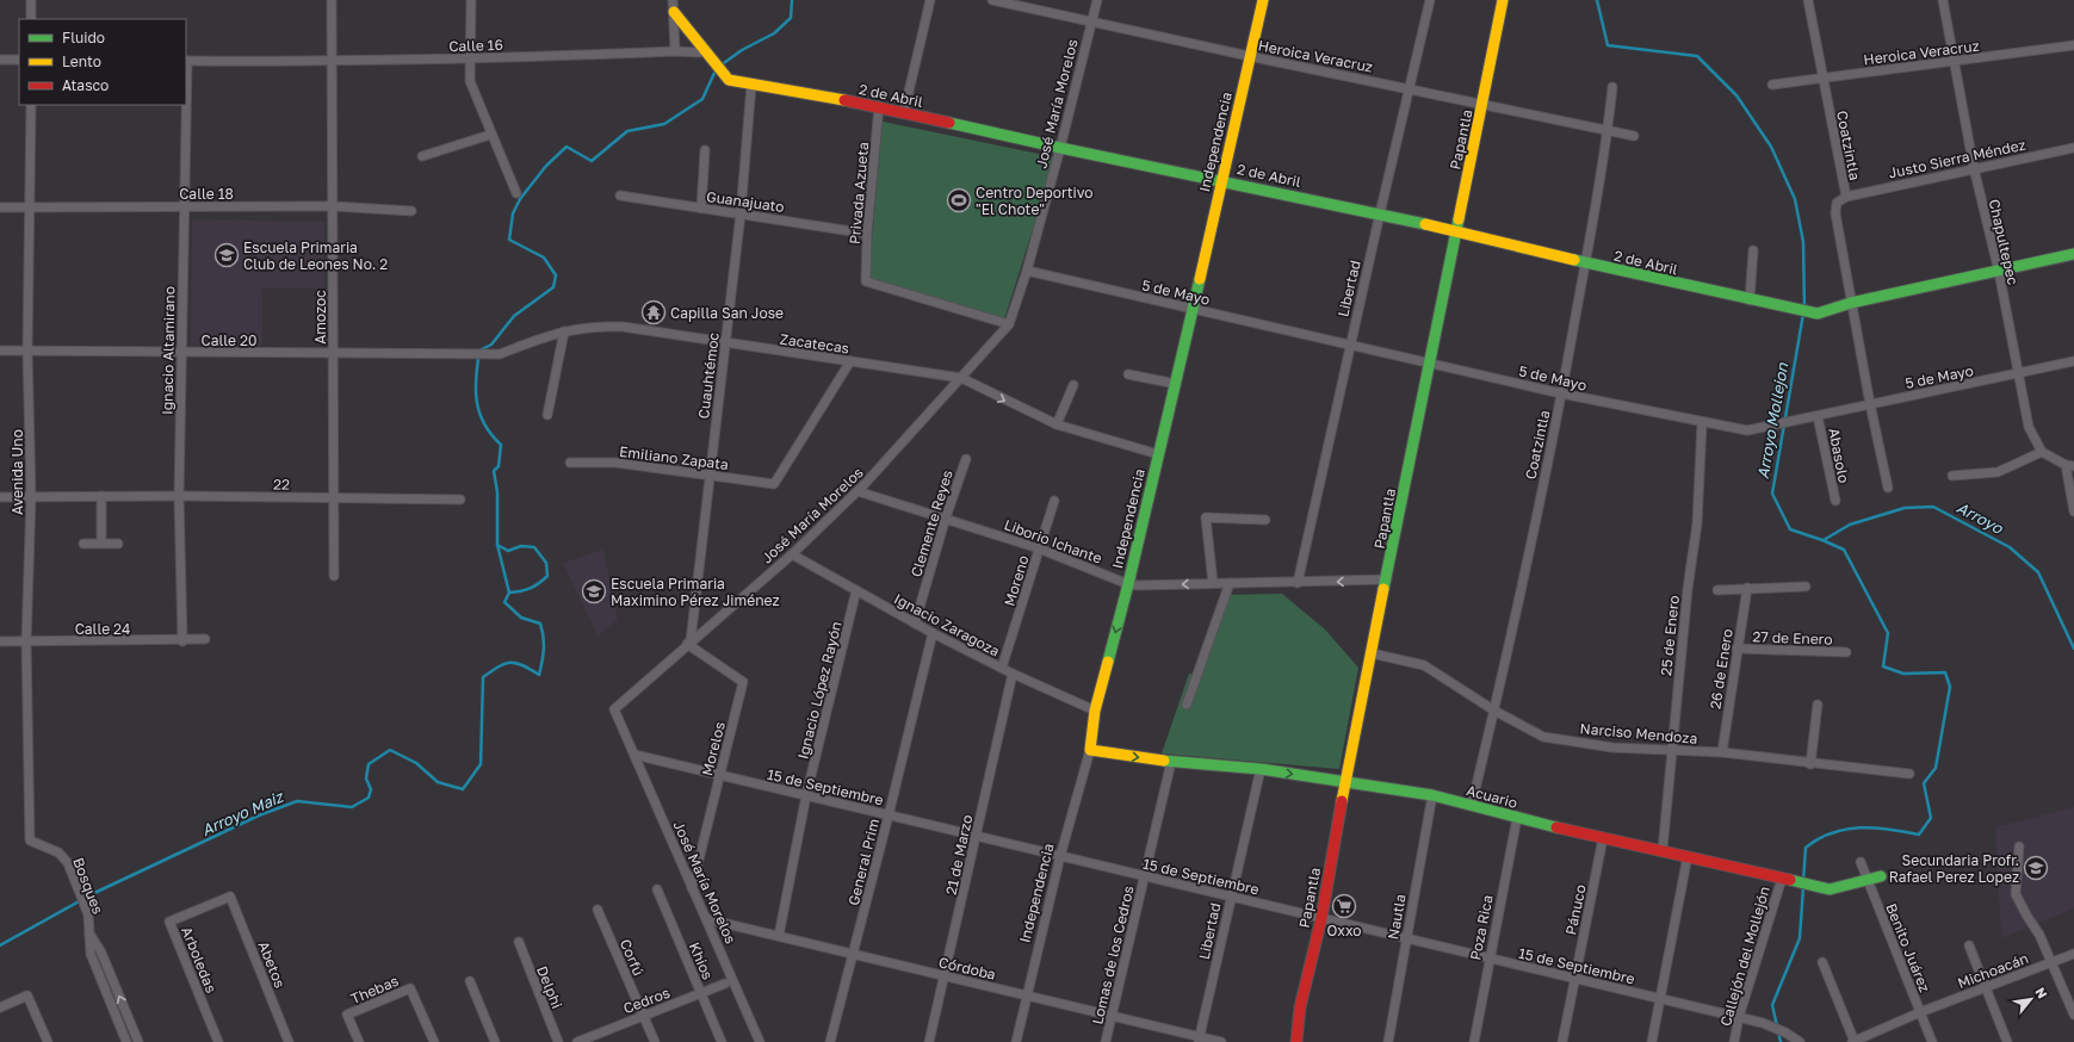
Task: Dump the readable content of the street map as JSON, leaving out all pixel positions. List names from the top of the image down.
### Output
{
  "streets": {
    "street": [
      "Calle 16",
      "Heroica Veracruz",
      "2 de Abril",
      "José María Morelos",
      "Papantla",
      "Independencia",
      "Coatzintla",
      "Justo Sierra Méndez",
      "Calle 18",
      "Privada Azueta",
      "Guanajuato",
      "Chapultepec",
      "Libertad",
      "5 de Mayo",
      "Amozoc",
      "Calle 20",
      "Zacatecas",
      "Ignacio Altamirano",
      "Cuauhtémoc",
      "Abasolo",
      "Emiliano Zapata",
      "Avenida Uno",
      "22",
      "Clemente Reyes",
      "Liborio Ichante",
      "Moreno",
      "Ignacio Zaragoza",
      "Calle 24",
      "25 de Enero",
      "27 de Enero",
      "26 de Enero",
      "Ignacio López Rayón",
      "Narciso Mendoza",
      "Morelos",
      "15 de Septiembre",
      "Acuario",
      "21 de Marzo",
      "General Prim",
      "Bosques",
      "Pánuco",
      "Nautla",
      "Poza Rica",
      "Benito Juárez",
      "Lomas de los Cedros",
      "Callejón del Mollejón",
      "Corfú",
      "Arboledas",
      "Khios",
      "Abetos",
      "Córdoba",
      "Michoacán",
      "Delphi",
      "Thebas",
      "Cedros"
    ]
  },
  "crossings": [
    ["Calle 16", "Amozoc"],
    ["Heroica Veracruz", "José María Morelos"],
    ["Heroica Veracruz", "Papantla"],
    ["Heroica Veracruz", "Independencia"],
    ["Heroica Veracruz", "Coatzintla"],
    ["Heroica Veracruz", "Chapultepec"],
    ["Heroica Veracruz", "Libertad"],
    ["2 de Abril", "José María Morelos"],
    ["2 de Abril", "Papantla"],
    ["2 de Abril", "Independencia"],
    ["2 de Abril", "Coatzintla"],
    ["2 de Abril", "Privada Azueta"],
    ["2 de Abril", "Chapultepec"],
    ["2 de Abril", "Libertad"],
    ["2 de Abril", "Cuauhtémoc"],
    ["José María Morelos", "Privada Azueta"],
    ["José María Morelos", "5 de Mayo"],
    ["José María Morelos", "Zacatecas"],
    ["José María Morelos", "Cuauhtémoc"],
    ["José María Morelos", "Liborio Ichante"],
    ["José María Morelos", "Ignacio Zaragoza"],
    ["José María Morelos", "Morelos"],
    ["José María Morelos", "15 de Septiembre"],
    ["José María Morelos", "Córdoba"],
    ["Papantla", "5 de Mayo"],
    ["Papantla", "Liborio Ichante"],
    ["Papantla", "Narciso Mendoza"],
    ["Papantla", "15 de Septiembre"],
    ["Papantla", "Acuario"],
    ["Independencia", "5 de Mayo"],
    ["Independencia", "Zacatecas"],
    ["Independencia", "Liborio Ichante"],
    ["Independencia", "Ignacio Zaragoza"],
    ["Independencia", "15 de Septiembre"],
    ["Independencia", "Acuario"],
    ["Independencia", "Córdoba"],
    ["Coatzintla", "Justo Sierra Méndez"],
    ["Coatzintla", "5 de Mayo"],
    ["Coatzintla", "Narciso Mendoza"],
    ["Coatzintla", "Acuario"],
    ["Justo Sierra Méndez", "Chapultepec"],
    ["Calle 18", "Amozoc"],
    ["Calle 18", "Ignacio Altamirano"],
    ["Calle 18", "Avenida Uno"],
    ["Privada Azueta", "Guanajuato"],
    ["Guanajuato", "Cuauhtémoc"],
    ["Chapultepec", "5 de Mayo"],
    ["Libertad", "5 de Mayo"],
    ["Libertad", "Liborio Ichante"],
    ["Libertad", "15 de Septiembre"],
    ["Libertad", "Acuario"],
    ["Libertad", "Córdoba"],
    ["5 de Mayo", "Abasolo"],
    ["5 de Mayo", "25 de Enero"],
    ["Amozoc", "Calle 20"],
    ["Amozoc", "22"],
    ["Calle 20", "Zacatecas"],
    ["Calle 20", "Ignacio Altamirano"],
    ["Calle 20", "Avenida Uno"],
    ["Zacatecas", "Cuauhtémoc"],
    ["Zacatecas", "Emiliano Zapata"],
    ["Ignacio Altamirano", "22"],
    ["Ignacio Altamirano", "Calle 24"],
    ["Cuauhtémoc", "Emiliano Zapata"],
    ["Cuauhtémoc", "Morelos"],
    ["Avenida Uno", "22"],
    ["Avenida Uno", "Calle 24"],
    ["Avenida Uno", "Bosques"],
    ["Clemente Reyes", "Liborio Ichante"],
    ["Clemente Reyes", "Ignacio Zaragoza"],
    ["Liborio Ichante", "Moreno"],
    ["Moreno", "Ignacio Zaragoza"],
    ["Ignacio Zaragoza", "Ignacio López Rayón"],
    ["Ignacio Zaragoza", "21 de Marzo"],
    ["Ignacio Zaragoza", "General Prim"],
    ["25 de Enero", "Narciso Mendoza"],
    ["25 de Enero", "Acuario"],
    ["27 de Enero", "26 de Enero"],
    ["26 de Enero", "Narciso Mendoza"],
    ["Ignacio López Rayón", "15 de Septiembre"],
    ["Ignacio López Rayón", "Córdoba"],
    ["Morelos", "15 de Septiembre"],
    ["15 de Septiembre", "21 de Marzo"],
    ["15 de Septiembre", "General Prim"],
    ["15 de Septiembre", "Pánuco"],
    ["15 de Septiembre", "Nautla"],
    ["15 de Septiembre", "Poza Rica"],
    ["15 de Septiembre", "Lomas de los Cedros"],
    ["15 de Septiembre", "Callejón del Mollejón"],
    ["Acuario", "Pánuco"],
    ["Acuario", "Nautla"],
    ["Acuario", "Poza Rica"],
    ["Acuario", "Benito Juárez"],
    ["Acuario", "Lomas de los Cedros"],
    ["Acuario", "Callejón del Mollejón"],
    ["21 de Marzo", "Córdoba"],
    ["General Prim", "Córdoba"],
    ["Benito Juárez", "Michoacán"],
    ["Lomas de los Cedros", "Córdoba"],
    ["Corfú", "Cedros"],
    ["Arboledas", "Abetos"],
    ["Khios", "Cedros"]
  ],
  "water": ["Arroyo Mollejon", "Arroyo", "Arroyo Maiz"],
  "places": {
    "sports": ["Centro Deportivo \"El Chote\""],
    "school or university": ["Escuela Primaria Club de Leones No. 2", "Escuela Primaria Maximino Pérez Jiménez", "Secundaria Profr. Rafael Perez Lopez"],
    "temple": ["Capilla San Jose"],
    "supermarket": ["Oxxo"]
  },
  "legend": ["Fluido", "Lento", "Atasco"],
  "north": "top right"
}
